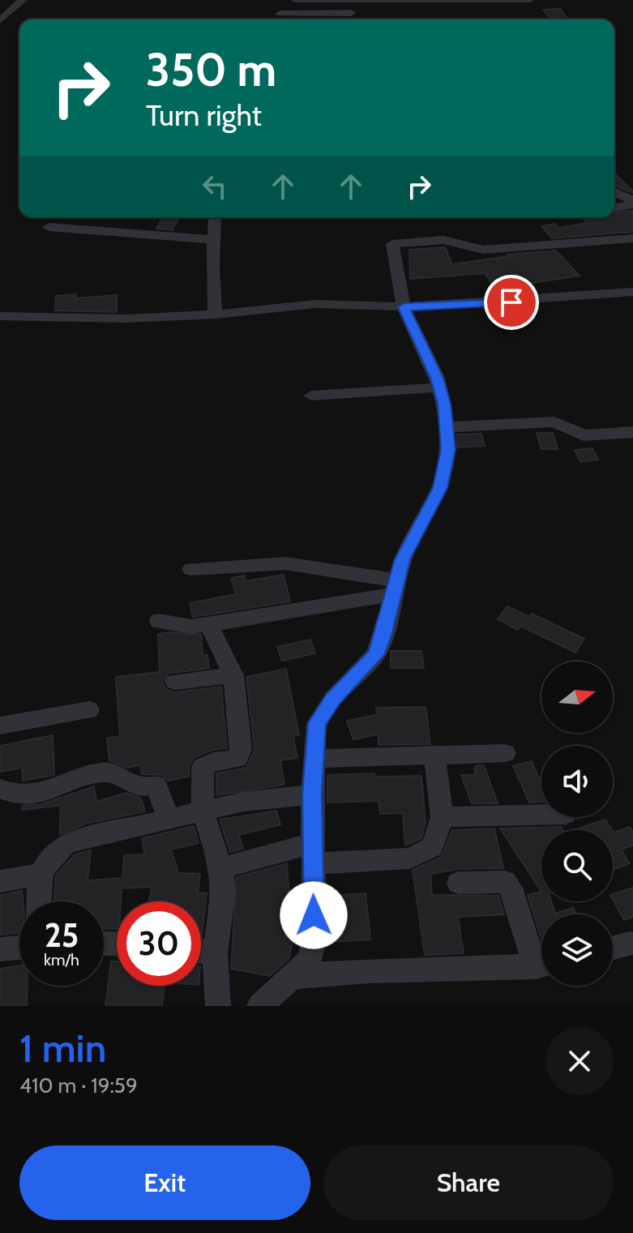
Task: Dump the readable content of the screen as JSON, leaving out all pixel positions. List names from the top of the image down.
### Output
{
  "north": "right",
  "page": {
    "turn": ["350 m", "Turn right"],
    "speed": "25 km/h",
    "limit": "30",
    "heading": ["1 min", "410 m · 19:59"],
    "buttons": ["Exit", "Share"]
  }
}
